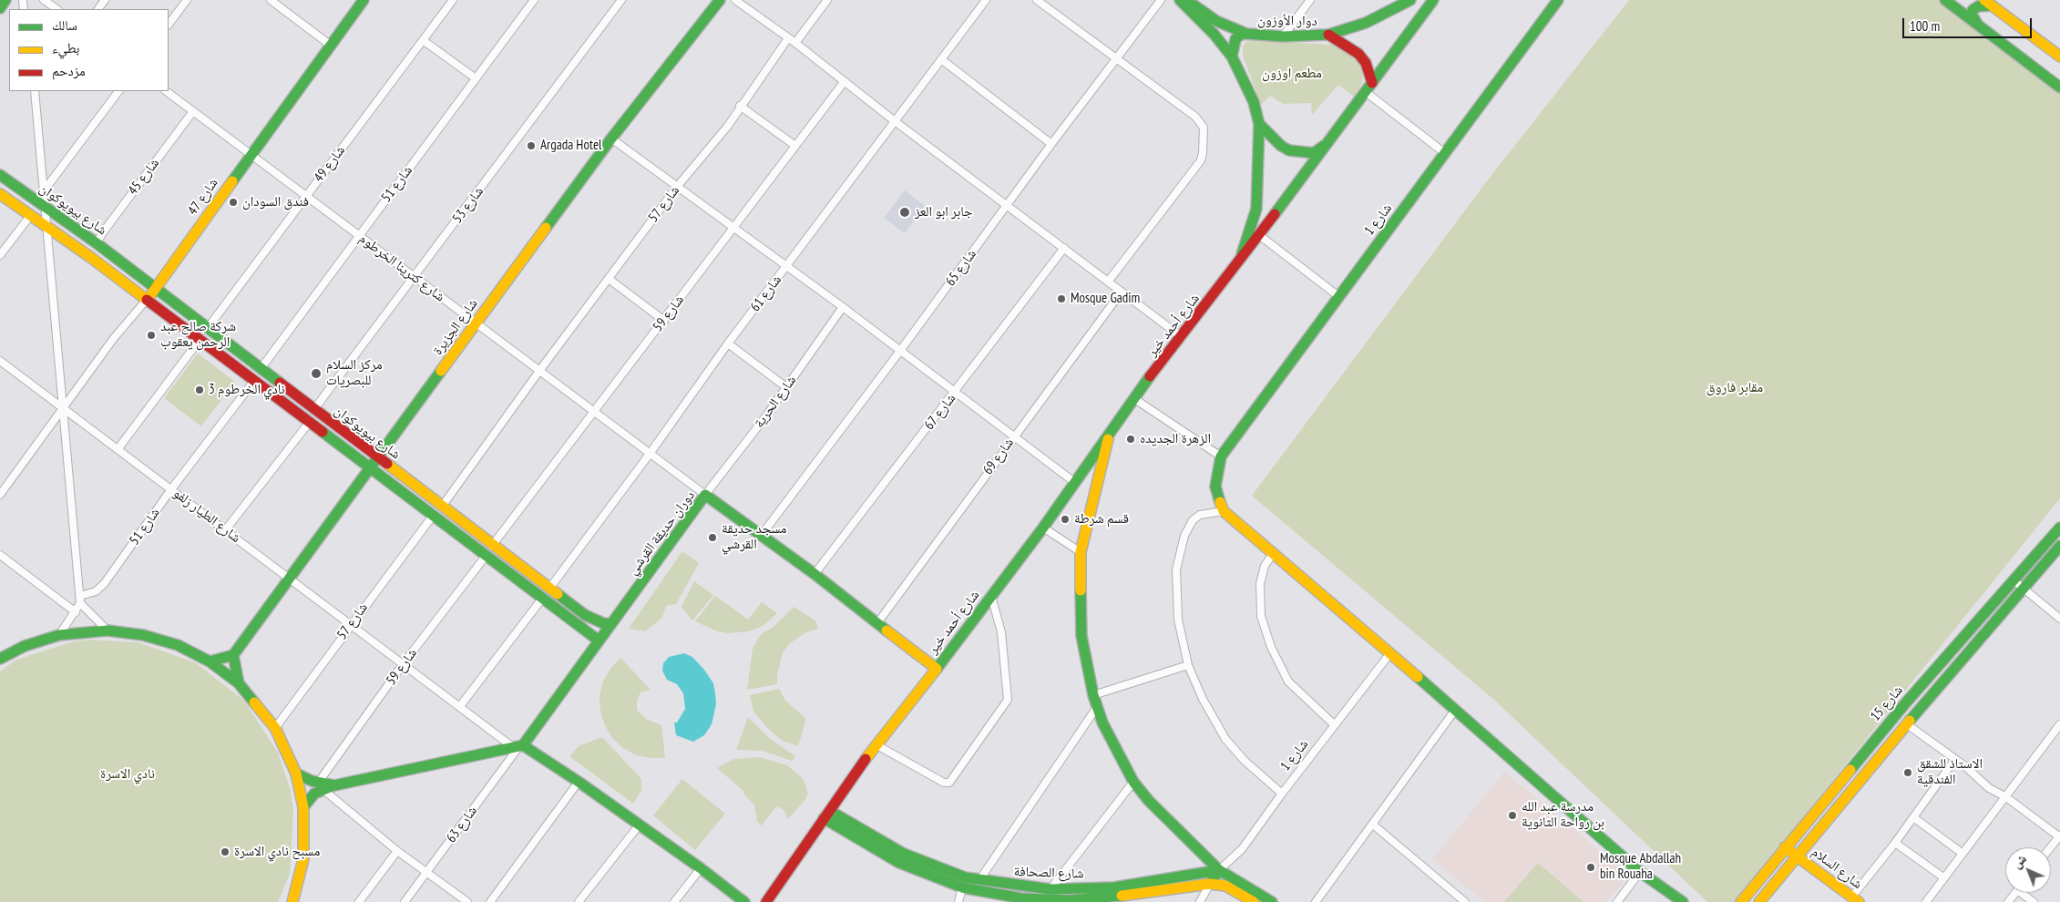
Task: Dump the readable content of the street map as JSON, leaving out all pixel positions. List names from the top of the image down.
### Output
{
  "streets": {
    "street": [
      "دوار الأوزون",
      "شارع 49",
      "شارع 45",
      "شارع 51",
      "شارع 47",
      "شارع 57",
      "شارع 53",
      "شارع بيويوكوان",
      "شارع 1",
      "شارع كترينا الخرطوم",
      "شارع 65",
      "شارع 61",
      "شارع 59",
      "شارع أحمد خير",
      "شارع الجزيرة",
      "شارع الحرية",
      "شارع 67",
      "شارع 69",
      "شارع الطيار زلفو",
      "دوران حديقة القرشي",
      "شارع 15",
      "شارع 63",
      "شارع السلام",
      "شارع الصحافة"
    ]
  },
  "crossings": [
    ["دوار الأوزون", "شارع أحمد خير"],
    ["شارع 49", "شارع بيويوكوان"],
    ["شارع 49", "شارع كترينا الخرطوم"],
    ["شارع 45", "شارع بيويوكوان"],
    ["شارع 45", "شارع كترينا الخرطوم"],
    ["شارع 51", "شارع بيويوكوان"],
    ["شارع 51", "شارع كترينا الخرطوم"],
    ["شارع 51", "شارع الطيار زلفو"],
    ["شارع 47", "شارع بيويوكوان"],
    ["شارع 47", "شارع كترينا الخرطوم"],
    ["شارع 47", "شارع الطيار زلفو"],
    ["شارع 57", "شارع بيويوكوان"],
    ["شارع 57", "شارع كترينا الخرطوم"],
    ["شارع 57", "شارع الطيار زلفو"],
    ["شارع 53", "شارع بيويوكوان"],
    ["شارع 53", "شارع كترينا الخرطوم"],
    ["شارع بيويوكوان", "شارع 61"],
    ["شارع بيويوكوان", "شارع 59"],
    ["شارع بيويوكوان", "شارع الجزيرة"],
    ["شارع بيويوكوان", "دوران حديقة القرشي"],
    ["شارع 1", "شارع الصحافة"],
    ["شارع كترينا الخرطوم", "شارع 61"],
    ["شارع كترينا الخرطوم", "شارع 59"],
    ["شارع كترينا الخرطوم", "شارع الجزيرة"],
    ["شارع كترينا الخرطوم", "شارع الحرية"],
    ["شارع كترينا الخرطوم", "دوران حديقة القرشي"],
    ["شارع 65", "دوران حديقة القرشي"],
    ["شارع 59", "شارع الطيار زلفو"],
    ["شارع أحمد خير", "دوران حديقة القرشي"],
    ["شارع الجزيرة", "شارع الطيار زلفو"],
    ["شارع الحرية", "دوران حديقة القرشي"],
    ["شارع 67", "دوران حديقة القرشي"],
    ["شارع 69", "دوران حديقة القرشي"],
    ["شارع الطيار زلفو", "دوران حديقة القرشي"],
    ["شارع الطيار زلفو", "شارع 63"],
    ["دوران حديقة القرشي", "شارع 63"],
    ["شارع 15", "شارع السلام"]
  ],
  "parks": ["مطعم اوزون", "مقابر فاروق", "نادي الاسرة"],
  "places": [
    "Argada Hotel",
    "فندق السودان",
    "جابر ابو العز",
    "Mosque Gadim",
    "شركة صالح عبد الرحمن يعقوب",
    "مركز السلام للبصريات",
    "نادي الخرطوم 3",
    "الزهرة الجديده",
    "قسم شرطة",
    "مسجد حديقة القرشي",
    "الاستاذ للشقق الفندقية",
    "مدرسة عبد الله بن رواحة الثانوية",
    "مسبح نادي الاسرة",
    "Mosque Abdallah bin Rouaha"
  ],
  "legend": ["سالك", "بطيء", "مزدحم"],
  "scale_bar": "100 m",
  "north": "top left"
}
